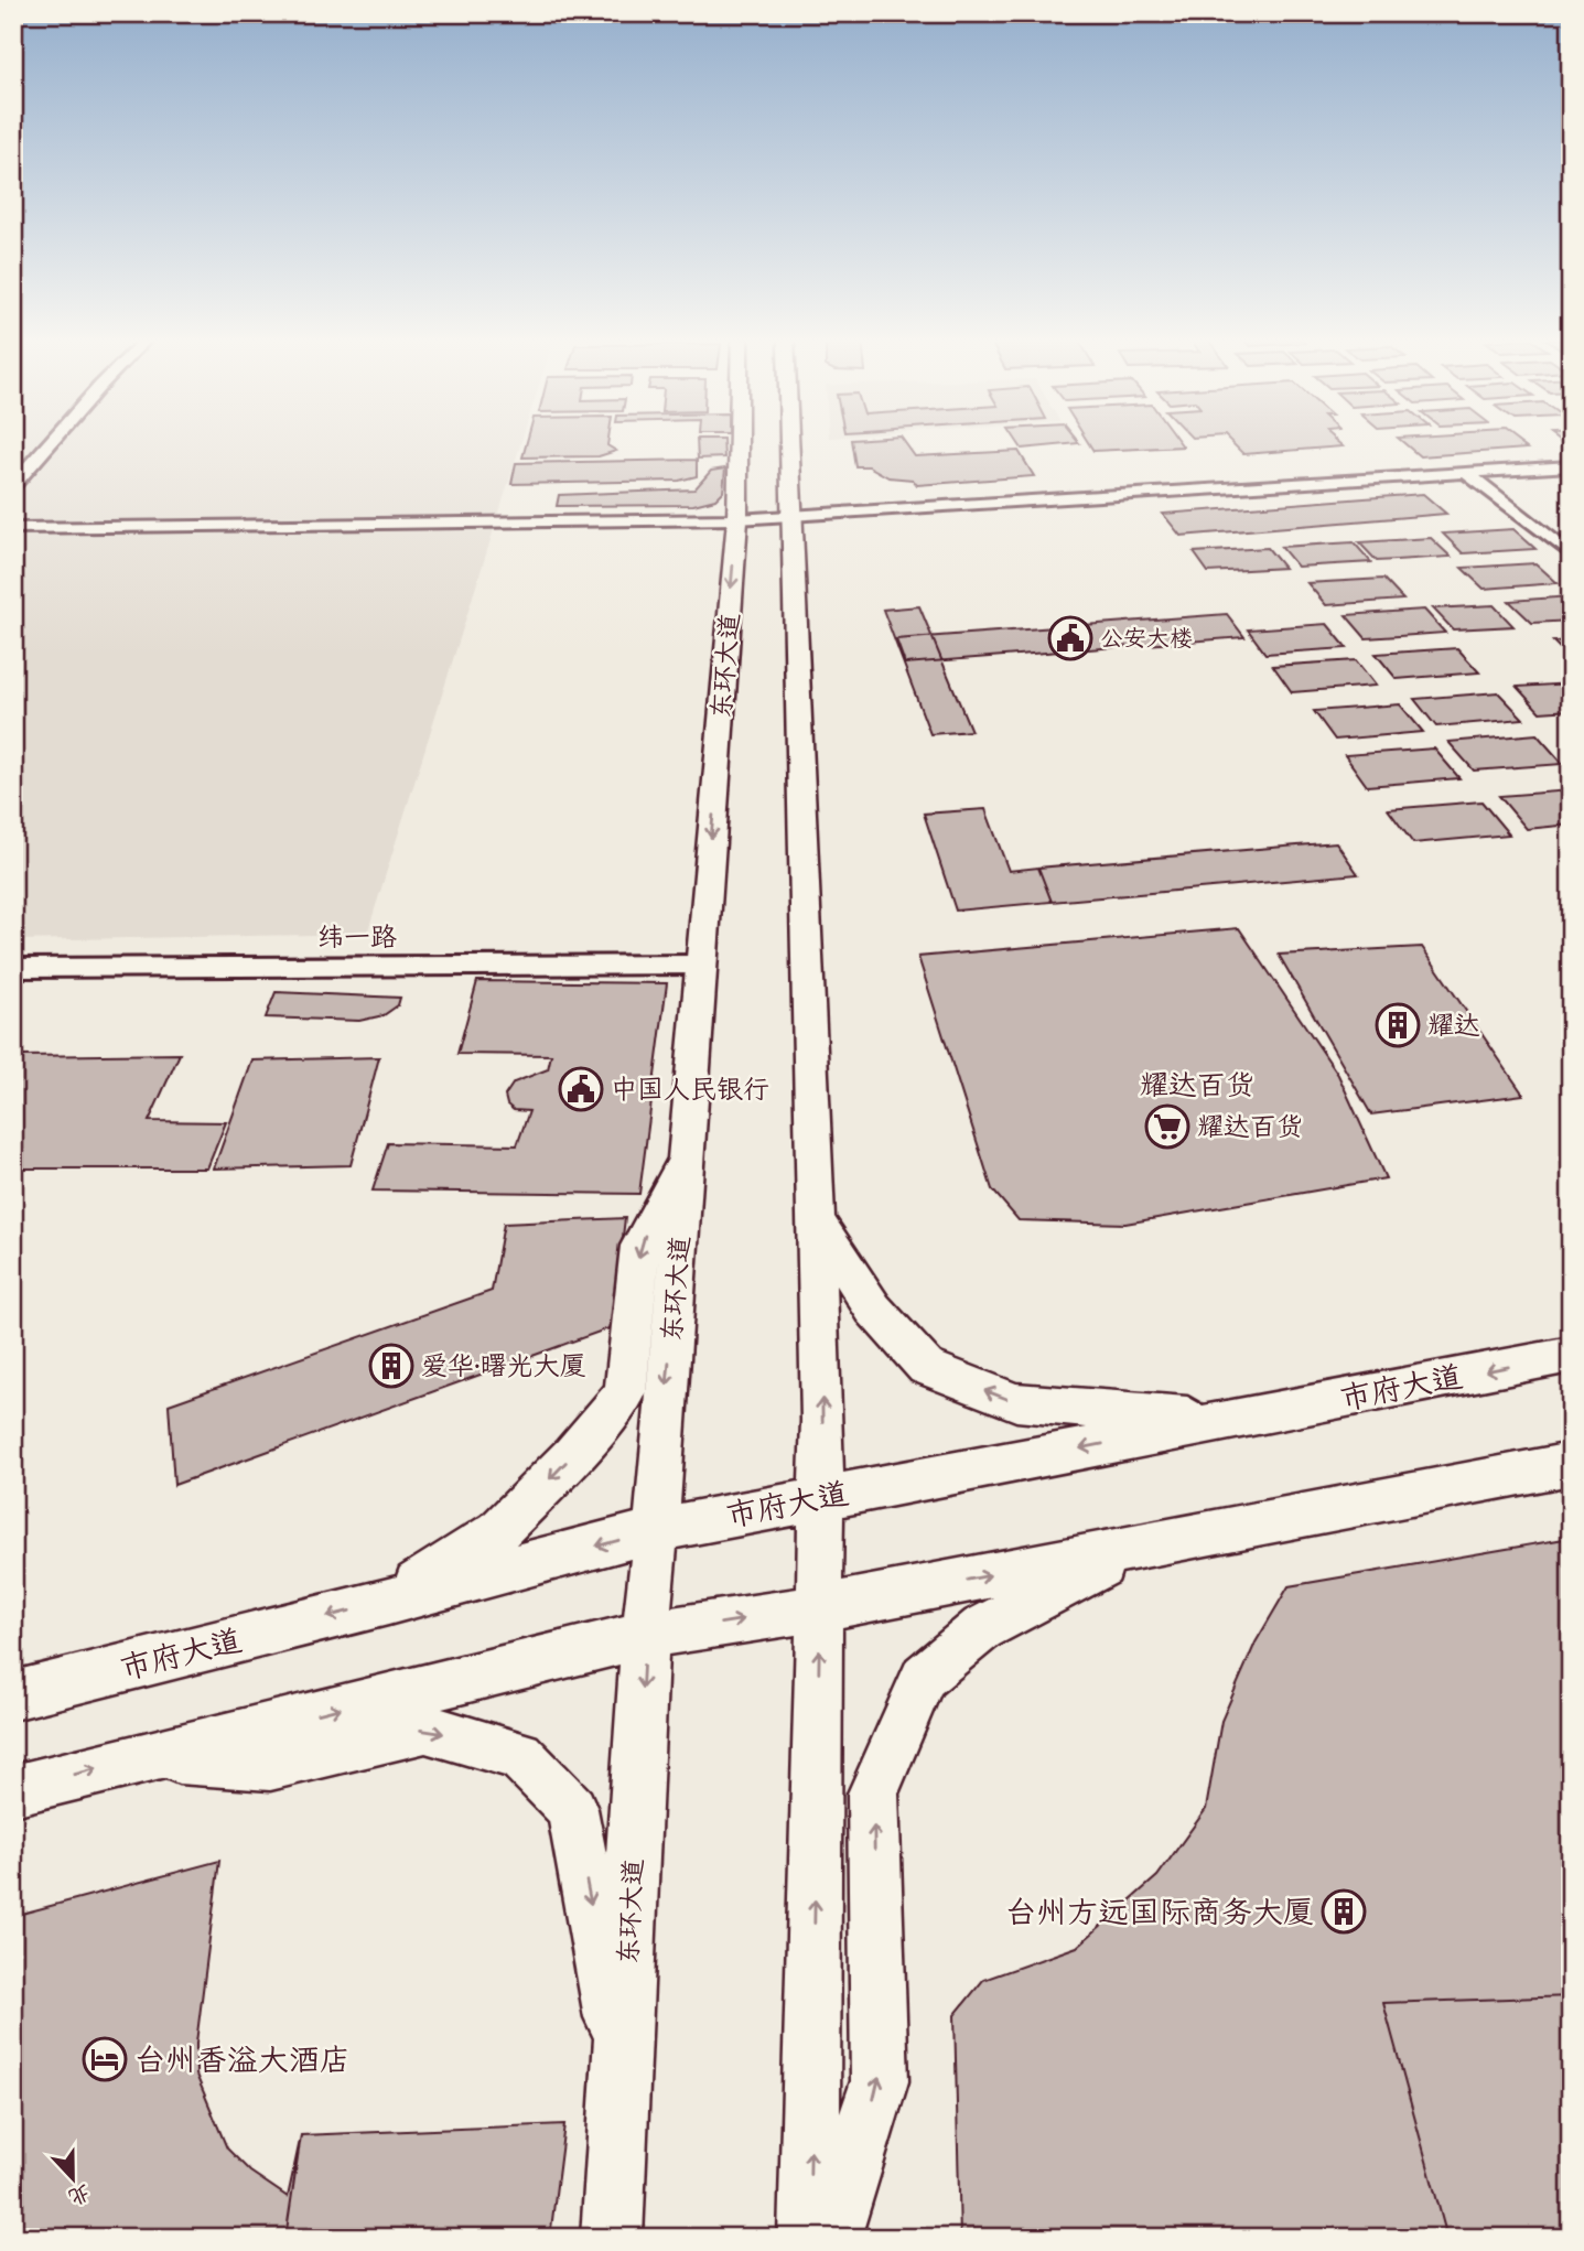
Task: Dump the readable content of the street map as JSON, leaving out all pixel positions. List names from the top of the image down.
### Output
{
  "streets": {
    "main road": ["东环大道", "市府大道"],
    "street": ["纬一路"]
  },
  "crossings": [
    ["东环大道", "纬一路"],
    ["东环大道", "市府大道"]
  ],
  "districts": ["耀达百货"],
  "places": {
    "public building": ["公安大楼", "中国人民银行"],
    "building": ["耀达", "爱华·曙光大厦", "台州方远国际商务大厦"],
    "supermarket": ["耀达百货"],
    "hotel": ["台州香溢大酒店"]
  },
  "north": "bottom"
}
